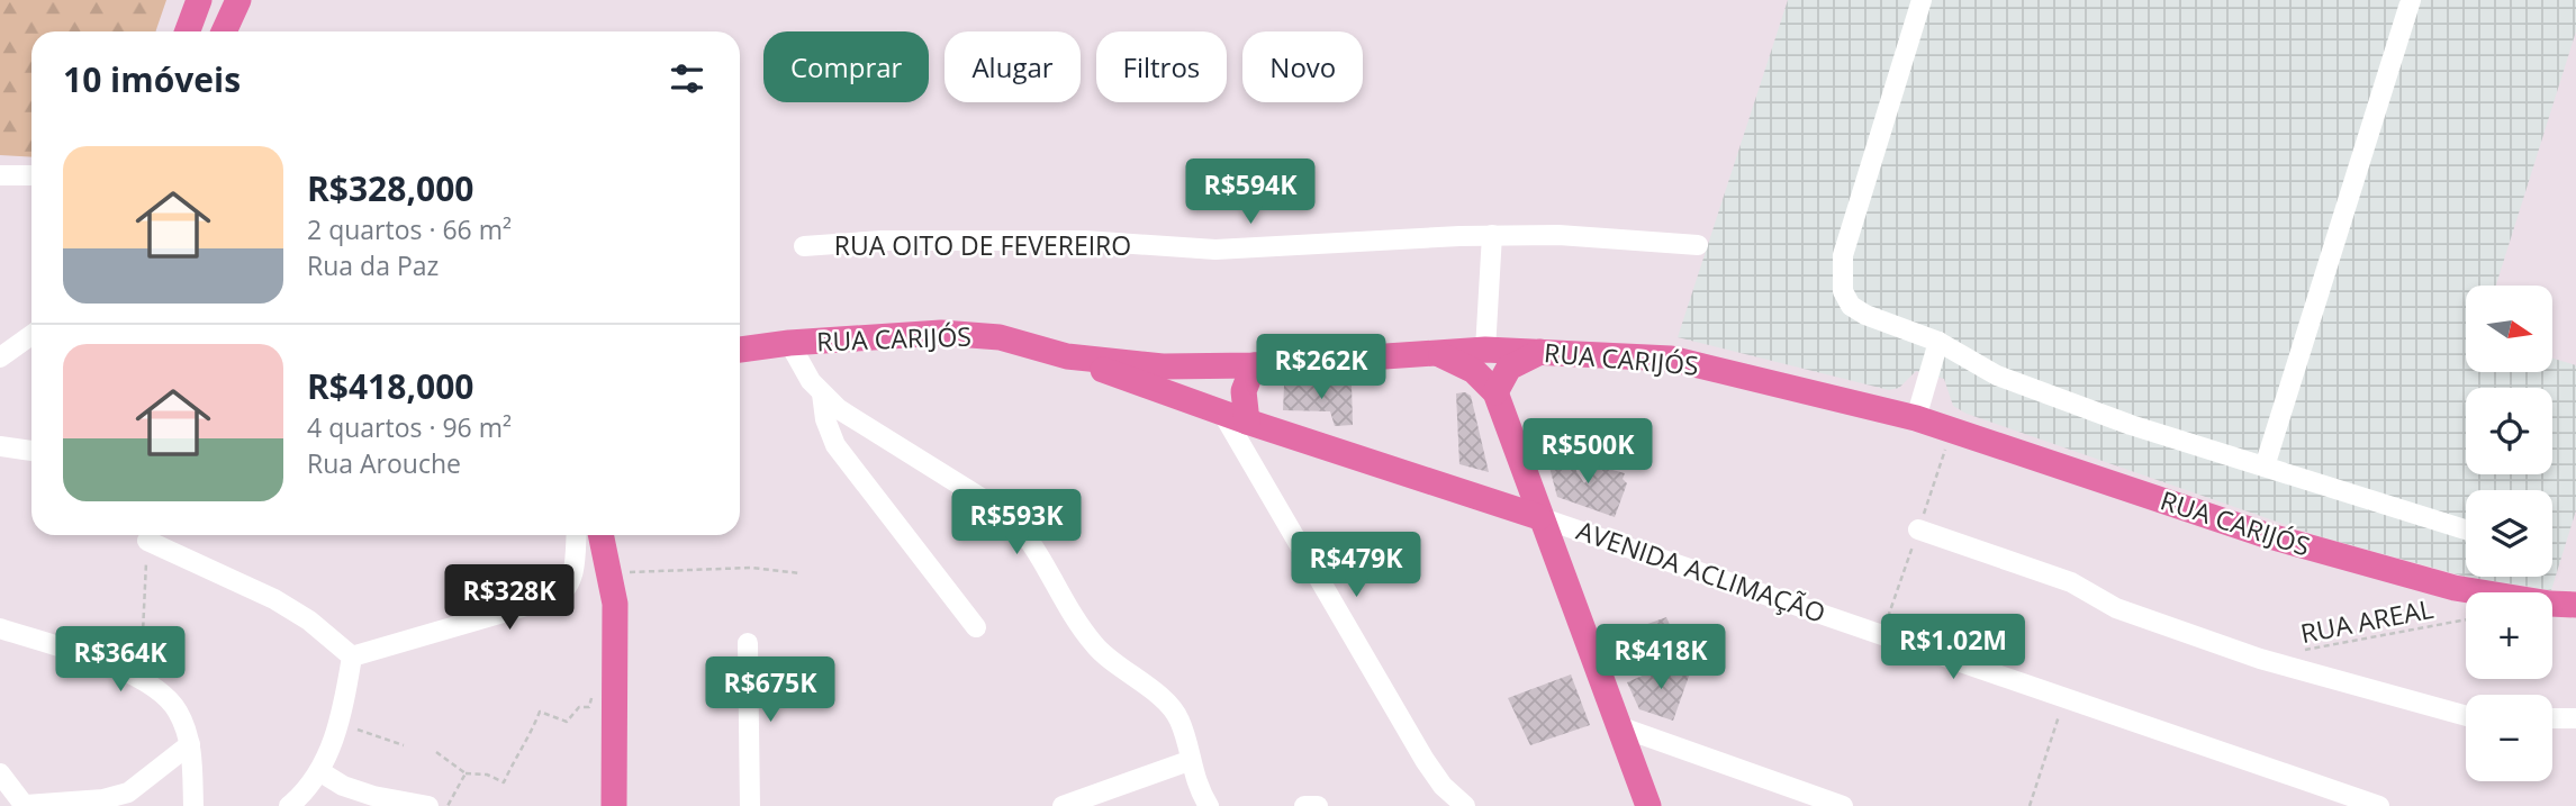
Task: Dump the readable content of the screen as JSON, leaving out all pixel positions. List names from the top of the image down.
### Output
{
  "streets": {
    "main road": ["RUA CARIJÓS", "AVENIDA ACLIMAÇÃO"],
    "street": ["RUA OITO DE FEVEREIRO"],
    "path": ["RUA AREAL"]
  },
  "crossings": [
    ["RUA CARIJÓS", "AVENIDA ACLIMAÇÃO"]
  ],
  "north": "right",
  "page": {
    "chip": [
      "Comprar",
      "Alugar",
      "Filtros",
      "Novo"
    ],
    "heading": "10 imóveis",
    "list": [
      {
        "name": "R$328,000",
        "note": "2 quartos · 66 m² · Rua da Paz"
      },
      {
        "name": "R$418,000",
        "note": "4 quartos · 96 m² · Rua Arouche"
      }
    ],
    "price": [
      "R$594K",
      "R$262K",
      "R$500K",
      "R$593K",
      "R$479K",
      "R$328K",
      "R$1.02M",
      "R$418K",
      "R$364K",
      "R$675K"
    ],
    "map_buttons": ["+", "−"]
  }
}
